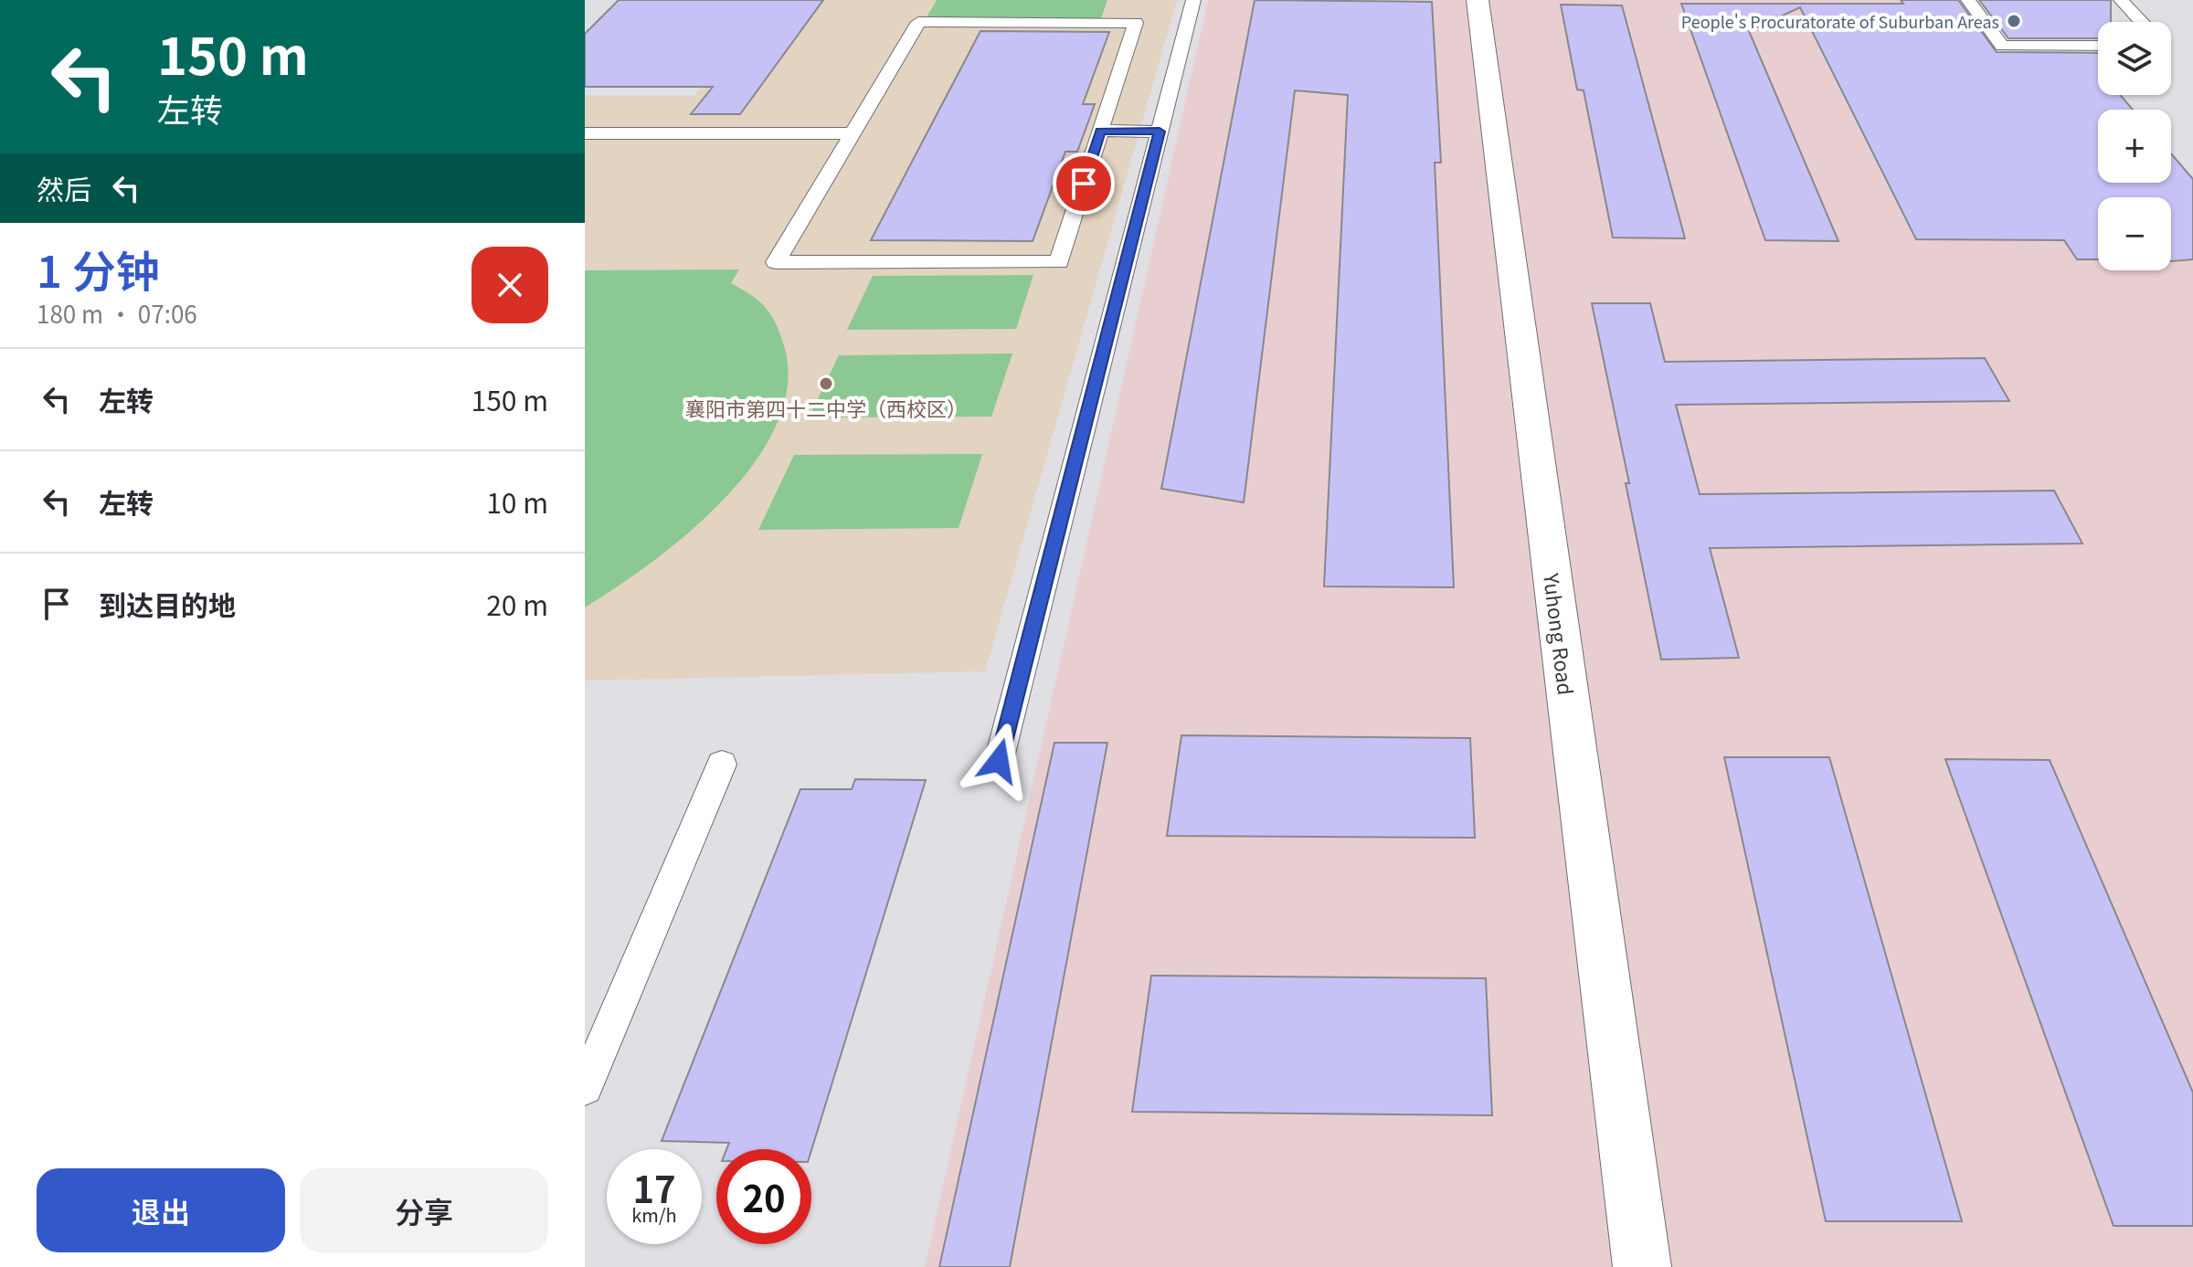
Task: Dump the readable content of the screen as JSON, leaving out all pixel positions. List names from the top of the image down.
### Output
{
  "streets": {
    "street": ["Yuhong Road"]
  },
  "places": ["People's Procuratorate of Suburban Areas", "襄阳市第四十二中学（西校区）"],
  "page": {
    "turn": ["150 m", "左转"],
    "map_buttons": ["+", "−"],
    "then": "然后",
    "heading": ["1 分钟", "180 m · 07:06"],
    "list": [
      {
        "name": "左转",
        "value": "150 m"
      },
      {
        "name": "左转",
        "value": "10 m"
      },
      {
        "name": "到达目的地",
        "value": "20 m"
      }
    ],
    "speed": "17 km/h",
    "limit": "20",
    "buttons": ["退出", "分享"]
  }
}
